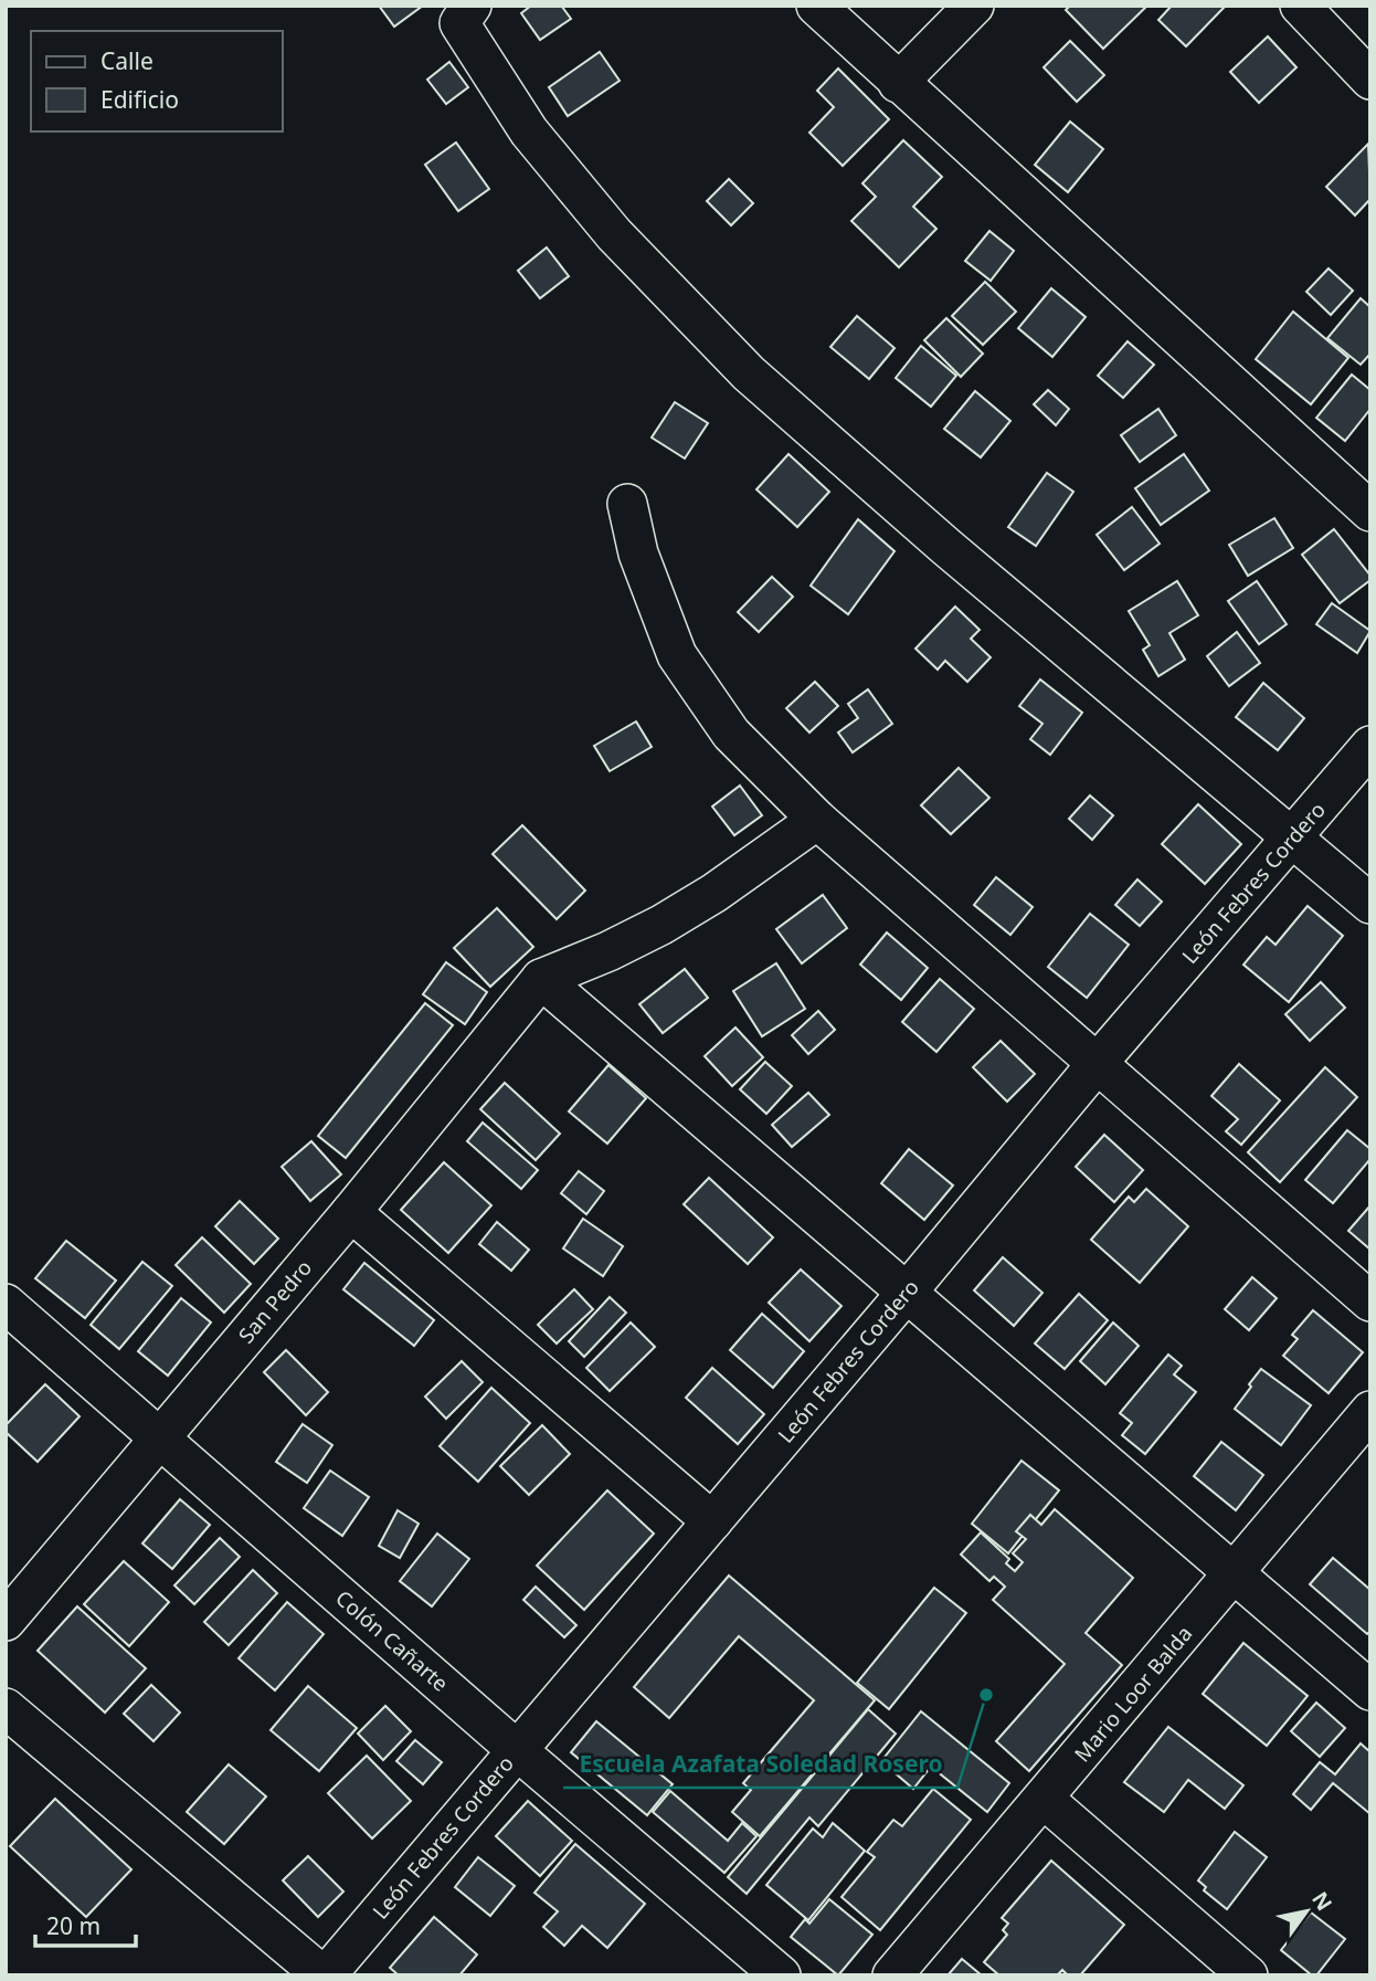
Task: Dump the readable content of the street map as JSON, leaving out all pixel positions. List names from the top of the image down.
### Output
{
  "streets": {
    "street": [
      "León Febres Cordero",
      "San Pedro",
      "Colón Cañarte",
      "Mario Loor Balda"
    ]
  },
  "crossings": [
    ["León Febres Cordero", "Colón Cañarte"],
    ["San Pedro", "Colón Cañarte"]
  ],
  "places": ["Escuela Azafata Soledad Rosero"],
  "legend": ["Calle", "Edificio"],
  "scale_bar": "20 m",
  "north": "top right"
}
